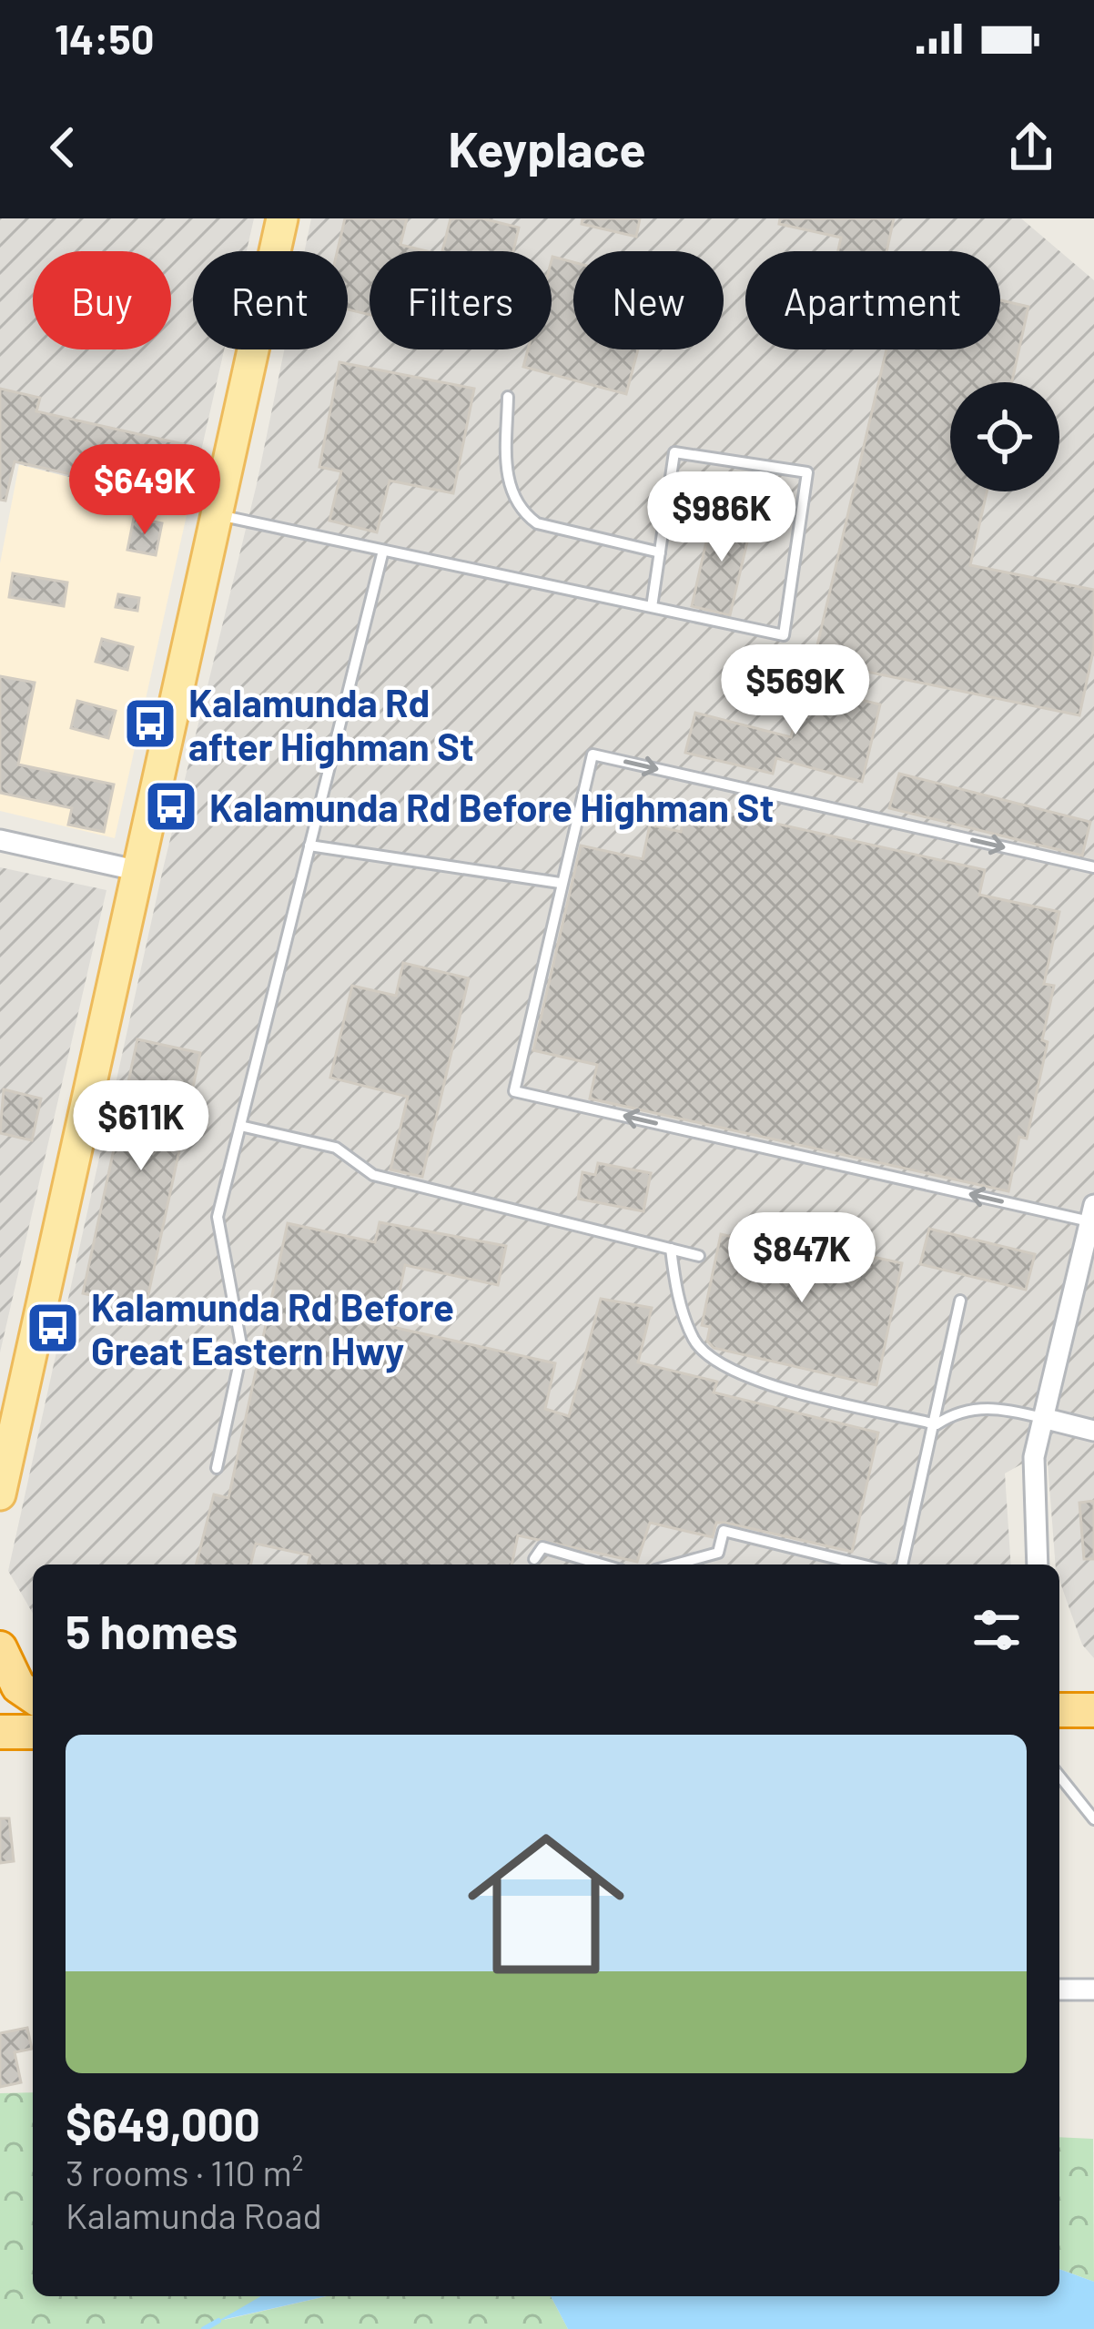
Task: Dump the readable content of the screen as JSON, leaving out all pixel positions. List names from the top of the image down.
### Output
{
  "places": {
    "bus stop": ["Kalamunda Rd after Highman St", "Kalamunda Rd Before Highman St", "Kalamunda Rd Before Great Eastern Hwy"]
  },
  "page": {
    "status": "14:50",
    "header": "Keyplace",
    "chip": [
      "Buy",
      "Rent",
      "Filters",
      "New",
      "Apartment"
    ],
    "price": [
      "$649K",
      "$986K",
      "$569K",
      "$611K",
      "$847K"
    ],
    "heading": "5 homes",
    "list": [
      {
        "name": "$649,000",
        "note": "3 rooms · 110 m² · Kalamunda Road"
      }
    ]
  }
}
